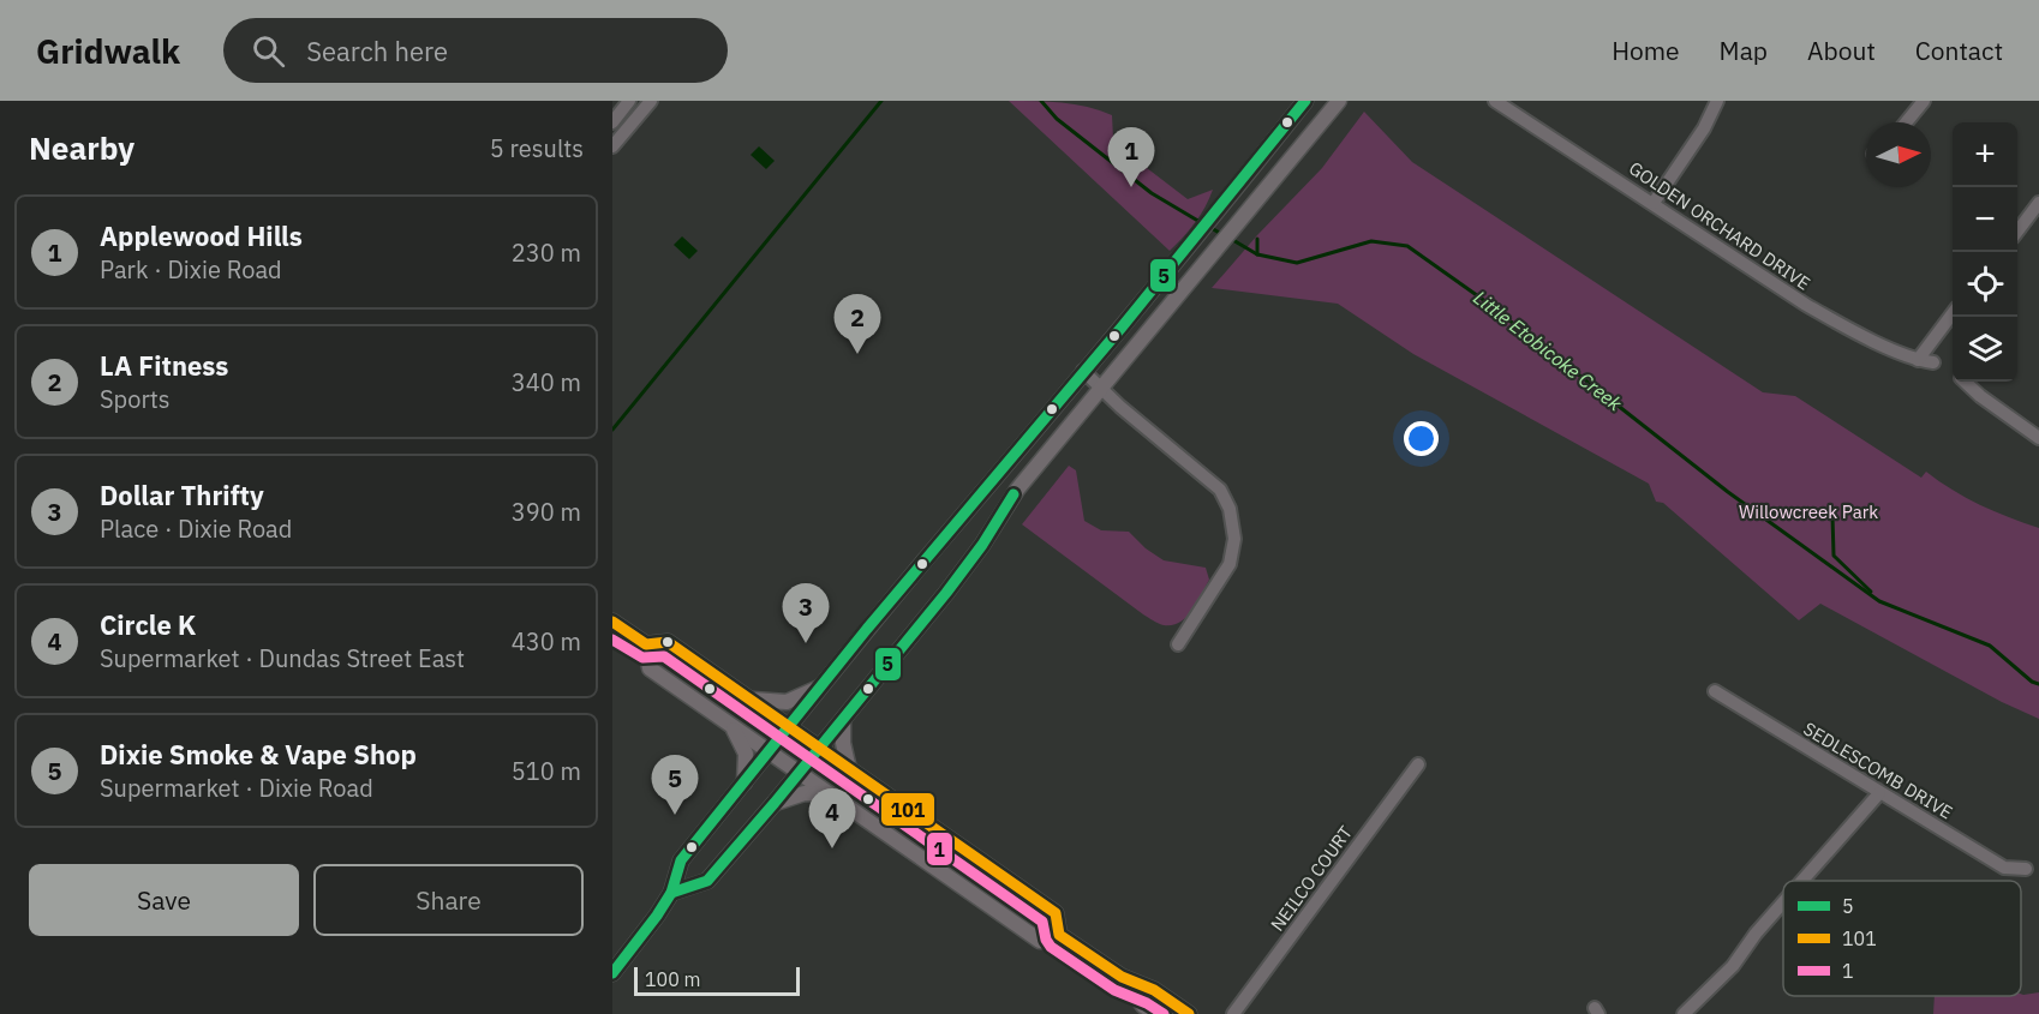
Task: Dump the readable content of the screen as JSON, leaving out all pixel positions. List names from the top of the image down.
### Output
{
  "streets": {
    "street": ["GOLDEN ORCHARD DRIVE", "SEDLESCOMB DRIVE", "NEILCO COURT"]
  },
  "water": ["Little Etobicoke Creek"],
  "parks": ["Willowcreek Park"],
  "lines": ["transit line 5", "transit line 101", "transit line 1"],
  "legend": ["5", "101", "1"],
  "scale_bar": "100 m",
  "north": "right",
  "page": {
    "header": "Gridwalk",
    "search": "Search here",
    "nav": [
      "Home",
      "Map",
      "About",
      "Contact"
    ],
    "heading": ["Nearby", "5 results"],
    "map_buttons": ["+", "−"],
    "pins": [
      "1",
      "2",
      "3",
      "5",
      "4"
    ],
    "list": [
      {
        "mark": "1",
        "name": "Applewood Hills",
        "note": "Park · Dixie Road",
        "value": "230 m"
      },
      {
        "mark": "2",
        "name": "LA Fitness",
        "note": "Sports",
        "value": "340 m"
      },
      {
        "mark": "3",
        "name": "Dollar Thrifty",
        "note": "Place · Dixie Road",
        "value": "390 m"
      },
      {
        "mark": "4",
        "name": "Circle K",
        "note": "Supermarket · Dundas Street East",
        "value": "430 m"
      },
      {
        "mark": "5",
        "name": "Dixie Smoke & Vape Shop",
        "note": "Supermarket · Dixie Road",
        "value": "510 m"
      }
    ],
    "buttons": ["Save", "Share"],
    "scale": "100 m"
  }
}
